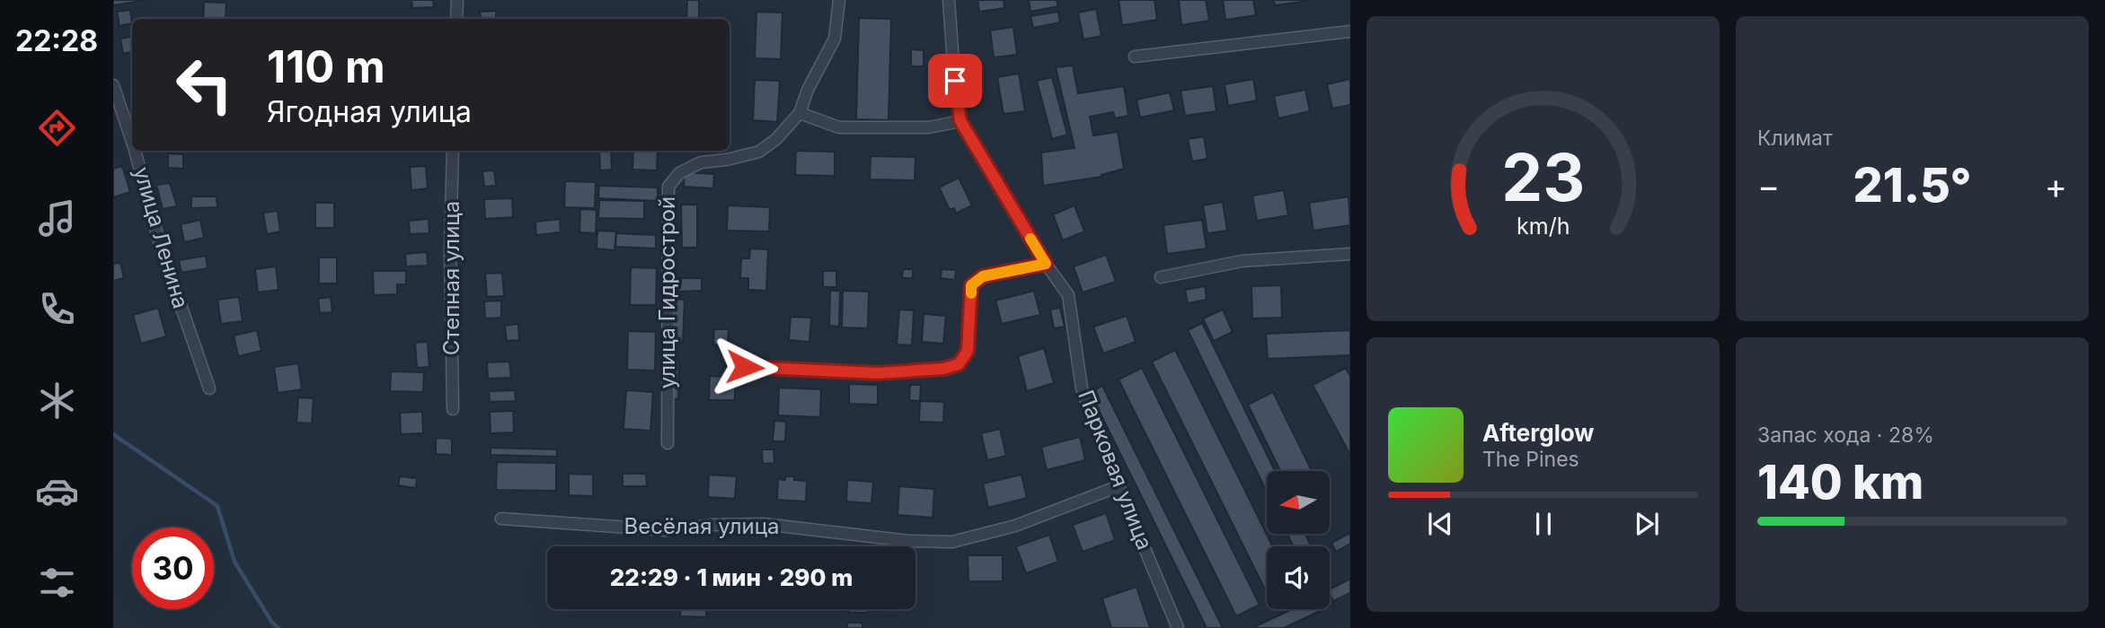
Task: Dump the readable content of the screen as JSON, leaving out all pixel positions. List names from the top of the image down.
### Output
{
  "streets": {
    "street": [
      "улица Ленина",
      "Степная улица",
      "улица Гидрострой",
      "Парковая улица",
      "Весёлая улица"
    ]
  },
  "crossings": [
    ["Парковая улица", "Весёлая улица"]
  ],
  "north": "left",
  "page": {
    "tabs": "22:28",
    "tile": [
      "Климат",
      ["Запас хода · 28%", "140 km"]
    ],
    "turn": ["110 m", "Ягодная улица"],
    "heat": ["−", "21.5°", "+"],
    "song": ["Afterglow", "The Pines"],
    "limit": "30",
    "trip": "22:29 · 1 мин · 290 m",
    "gauge": ["23", "km/h"]
  }
}
